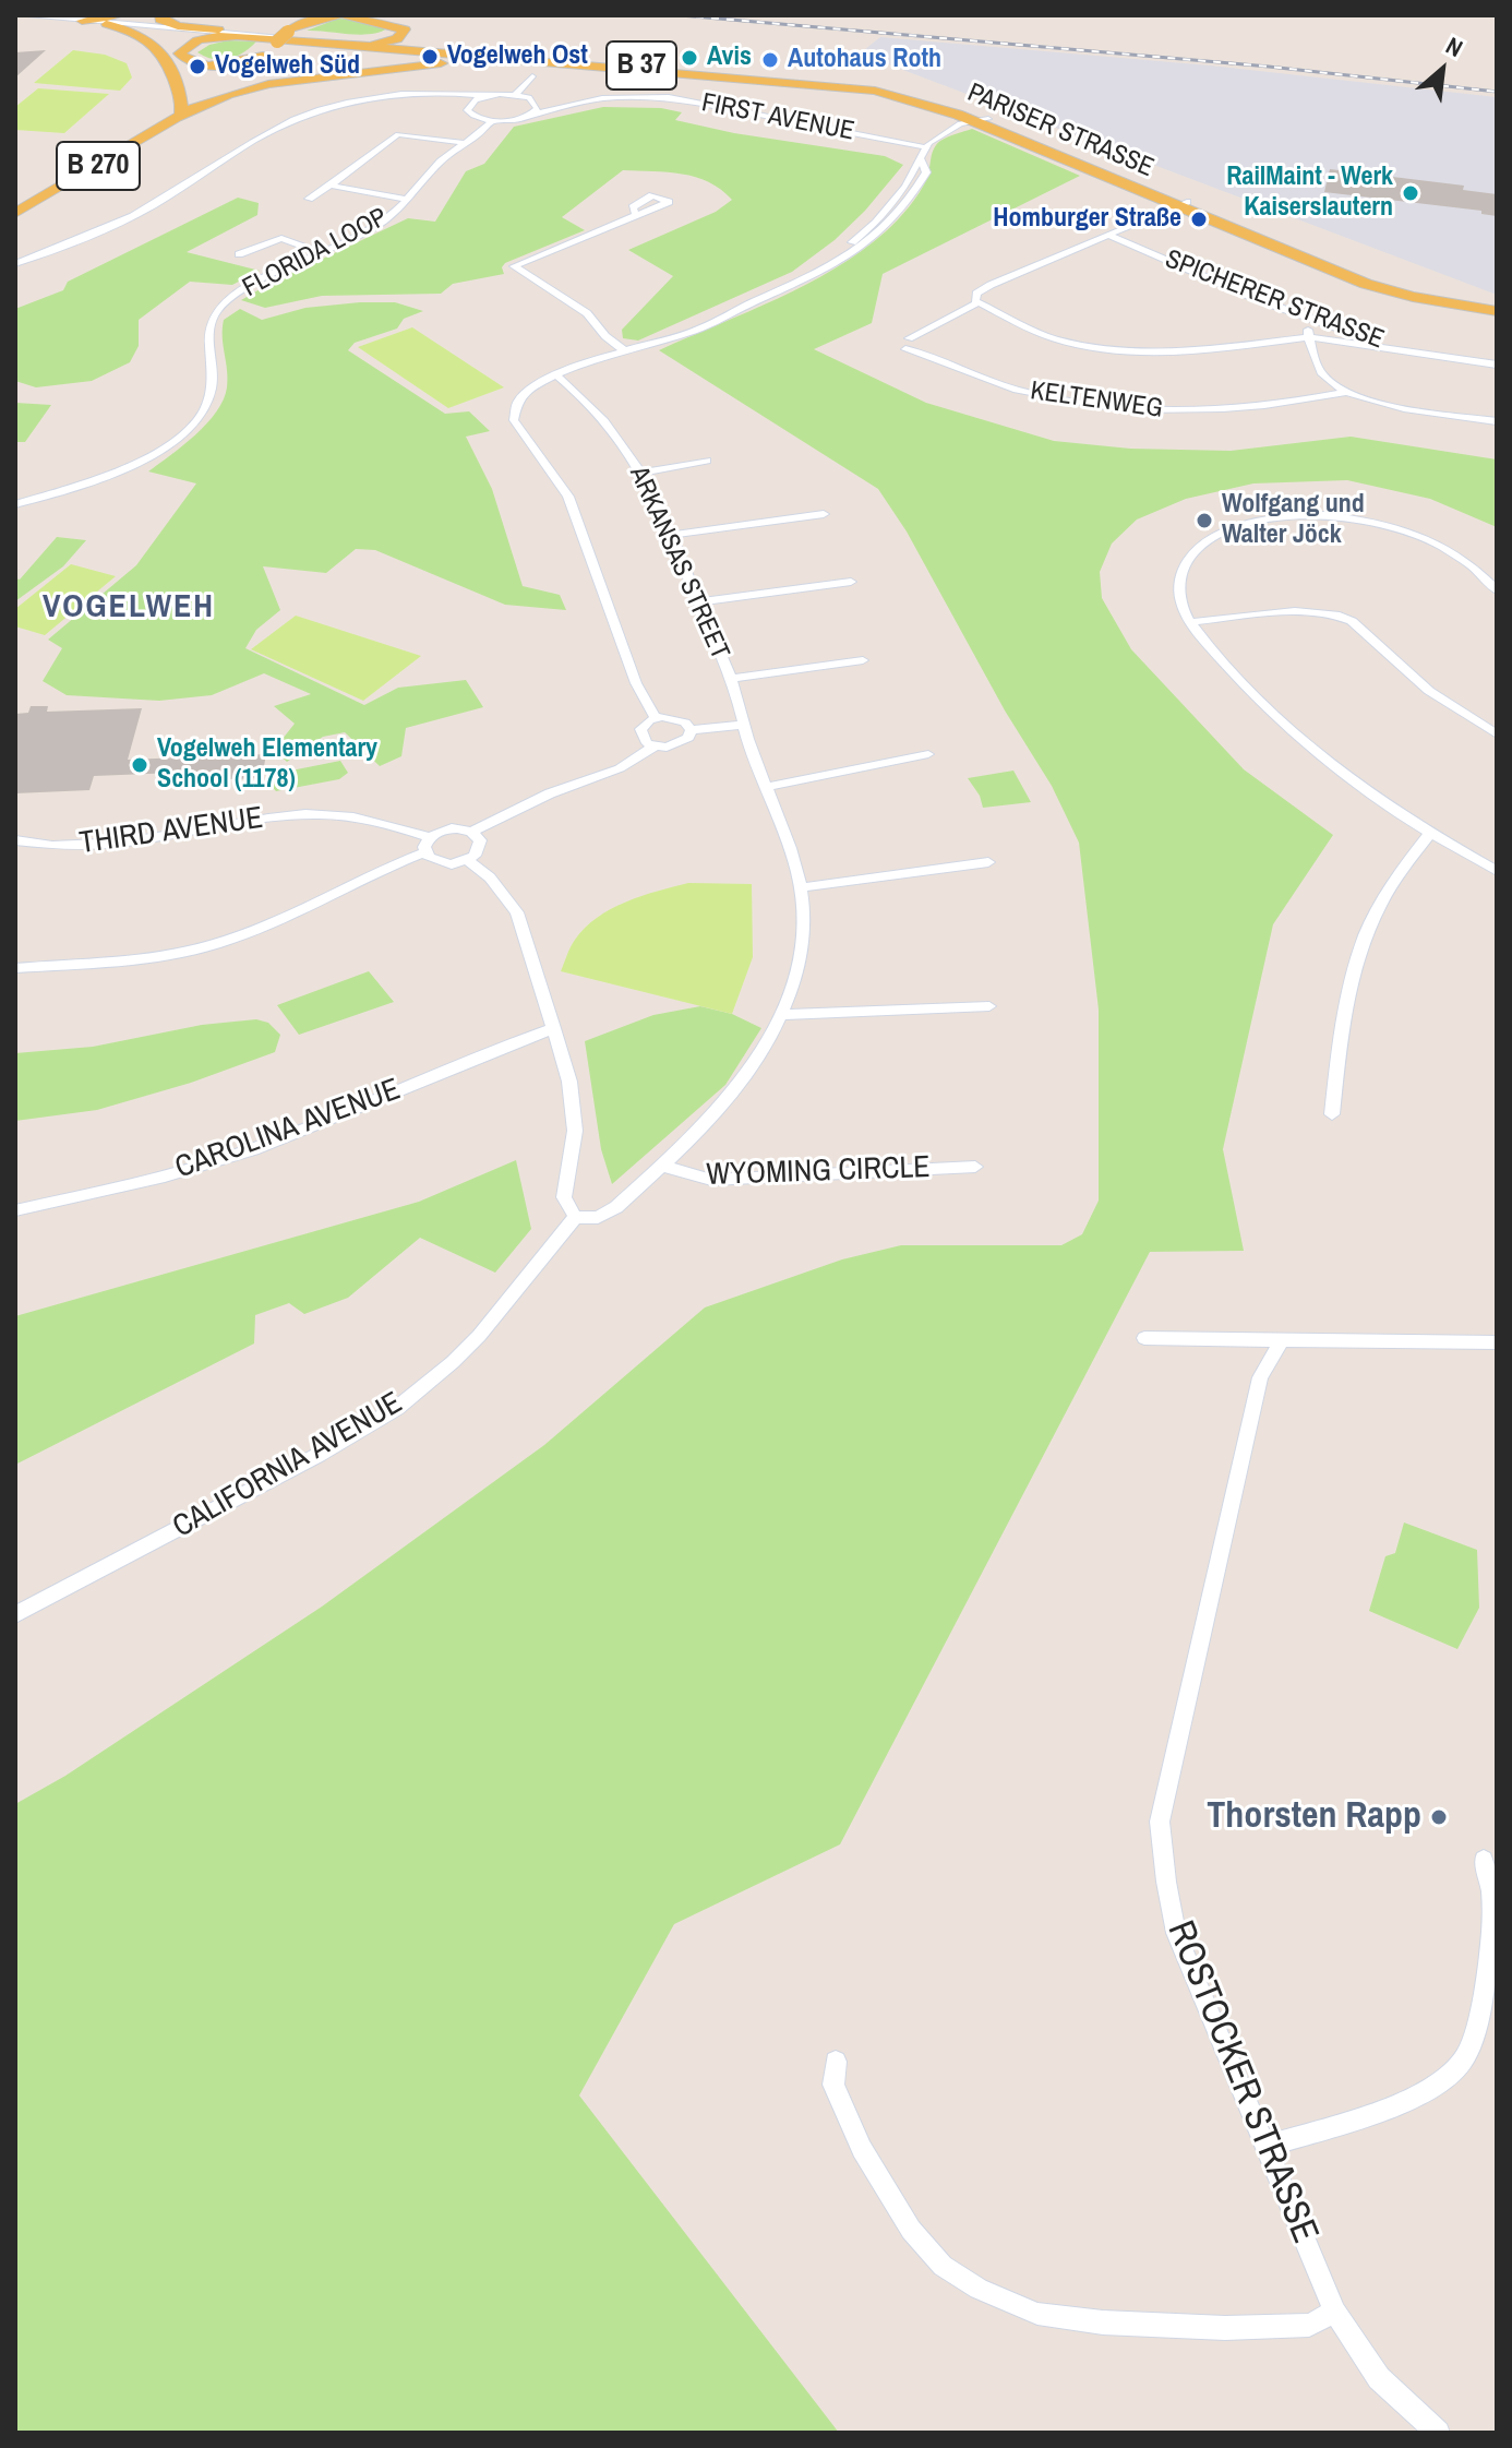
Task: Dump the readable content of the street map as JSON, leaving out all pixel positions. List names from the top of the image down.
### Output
{
  "streets": {
    "main road": ["B 37", "PARISER STRASSE", "B 270"],
    "street": [
      "FIRST AVENUE",
      "FLORIDA LOOP",
      "SPICHERER STRASSE",
      "KELTENWEG",
      "ARKANSAS STREET",
      "THIRD AVENUE",
      "CAROLINA AVENUE",
      "WYOMING CIRCLE",
      "CALIFORNIA AVENUE",
      "ROSTOCKER STRASSE"
    ]
  },
  "crossings": [
    ["FIRST AVENUE", "FLORIDA LOOP"],
    ["PARISER STRASSE", "B 270"]
  ],
  "districts": ["VOGELWEH"],
  "places": [
    "Vogelweh Ost",
    "Avis",
    "Autohaus Roth",
    "Vogelweh Süd",
    "RailMaint - Werk Kaiserslautern",
    "Homburger Straße",
    "Wolfgang und Walter Jöck",
    "Vogelweh Elementary School (1178)",
    "Thorsten Rapp"
  ],
  "north": "top right"
}
